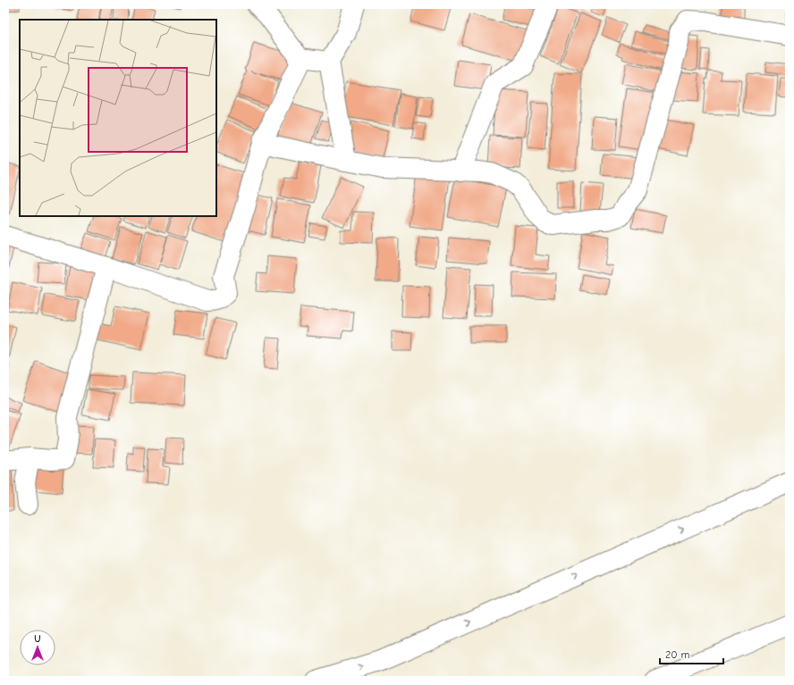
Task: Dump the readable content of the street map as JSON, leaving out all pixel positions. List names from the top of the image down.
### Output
{
  "scale_bar": "20 m",
  "north": "top"
}
